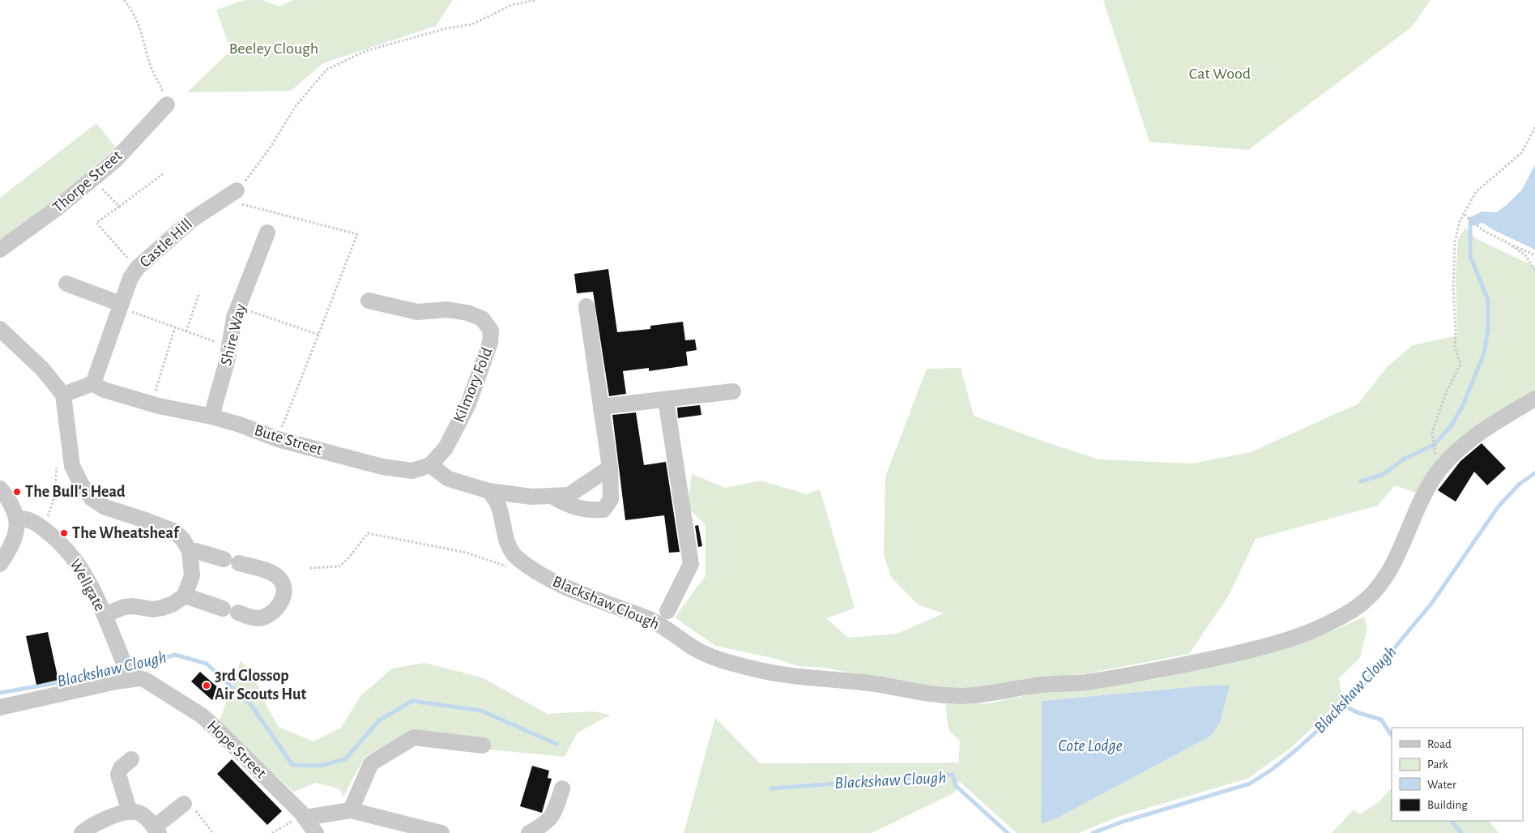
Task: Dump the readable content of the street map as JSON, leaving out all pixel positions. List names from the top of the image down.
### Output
{
  "streets": {
    "street": [
      "Thorpe Street",
      "Castle Hill",
      "Shire Way",
      "Kilmory Fold",
      "Bute Street",
      "Wellgate",
      "Blackshaw Clough",
      "Hope Street"
    ]
  },
  "crossings": [
    ["Castle Hill", "Bute Street"],
    ["Shire Way", "Bute Street"],
    ["Kilmory Fold", "Bute Street"],
    ["Wellgate", "Hope Street"]
  ],
  "water": ["Blackshaw Clough", "Cote Lodge"],
  "parks": ["Beeley Clough", "Cat Wood"],
  "places": ["The Bull's Head", "The Wheatsheaf", "3rd Glossop Air Scouts Hut"],
  "legend": [
    "Road",
    "Park",
    "Water",
    "Building"
  ]
}
